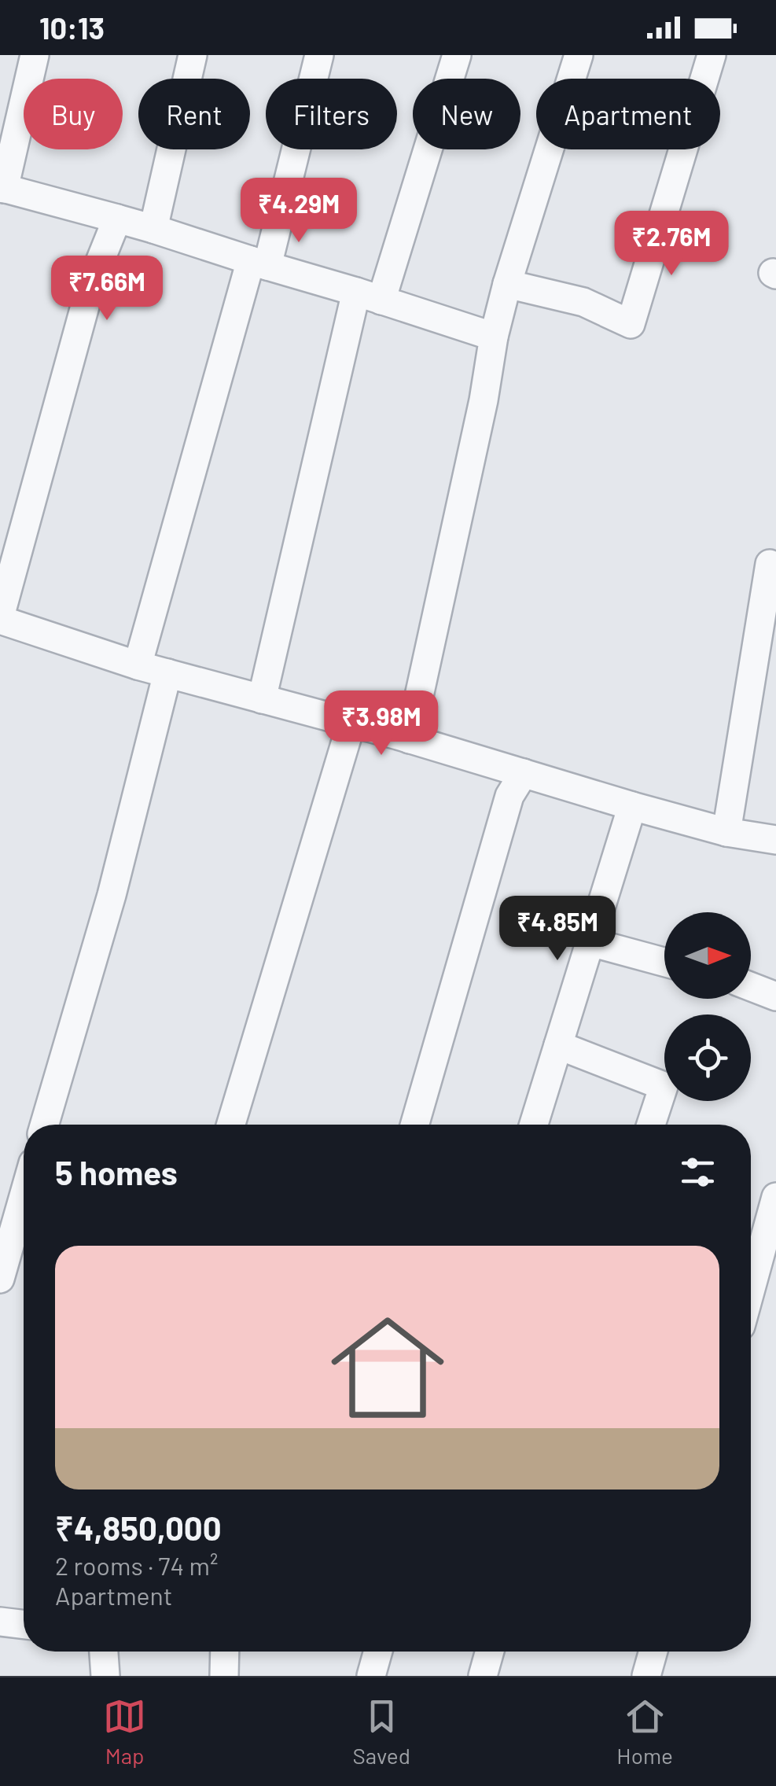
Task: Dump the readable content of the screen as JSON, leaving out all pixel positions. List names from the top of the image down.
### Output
{
  "north": "right",
  "page": {
    "status": "10:13",
    "chip": [
      "Buy",
      "Rent",
      "Filters",
      "New",
      "Apartment"
    ],
    "price": [
      "₹4.29M",
      "₹2.76M",
      "₹7.66M",
      "₹3.98M",
      "₹4.85M"
    ],
    "heading": "5 homes",
    "list": [
      {
        "name": "₹4,850,000",
        "note": "2 rooms · 74 m² · Apartment"
      }
    ],
    "tabs": ["Map", "Saved", "Home"]
  }
}
